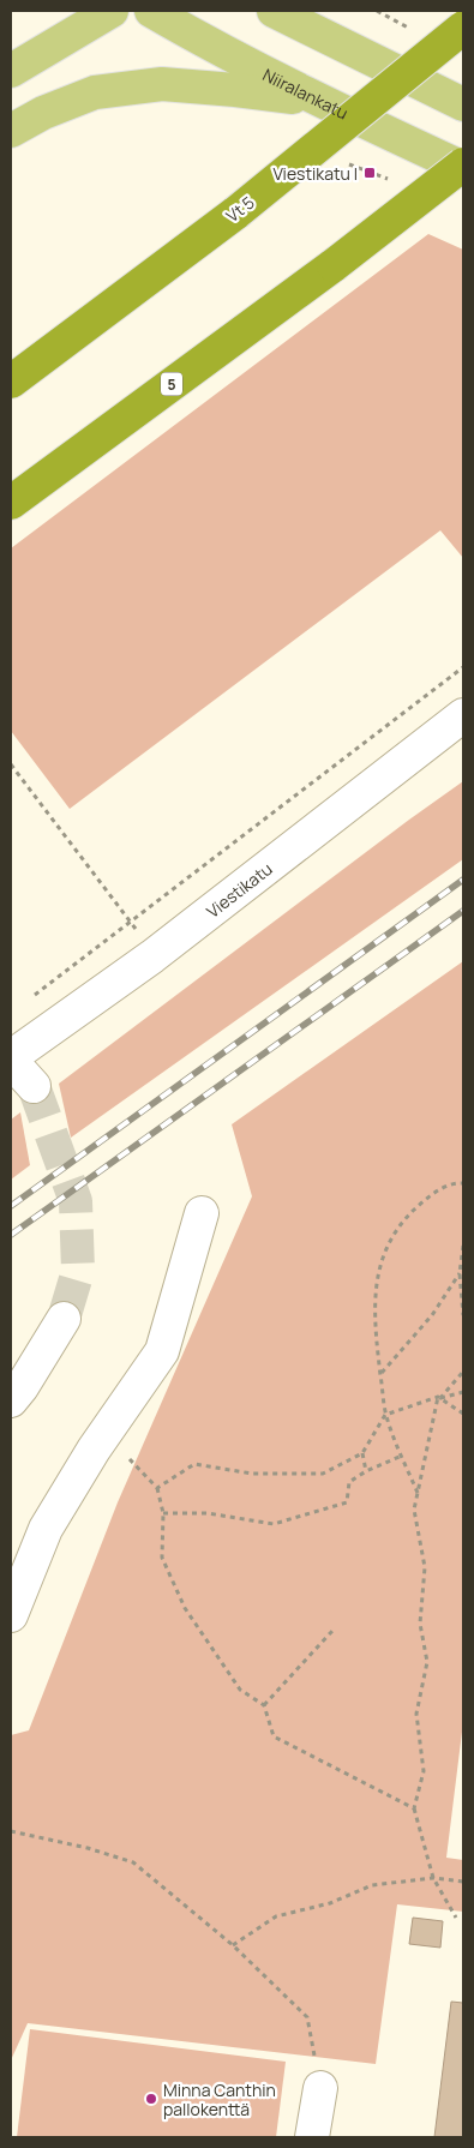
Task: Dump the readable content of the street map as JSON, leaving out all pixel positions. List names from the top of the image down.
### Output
{
  "streets": {
    "highway": ["Vt 5", "5"],
    "main road": ["Niiralankatu"],
    "street": ["Viestikatu"]
  },
  "crossings": [
    ["Niiralankatu", "5"]
  ],
  "places": {
    "transit": ["Viestikatu I"],
    "other": ["Minna Canthin pallokenttä"]
  }
}
